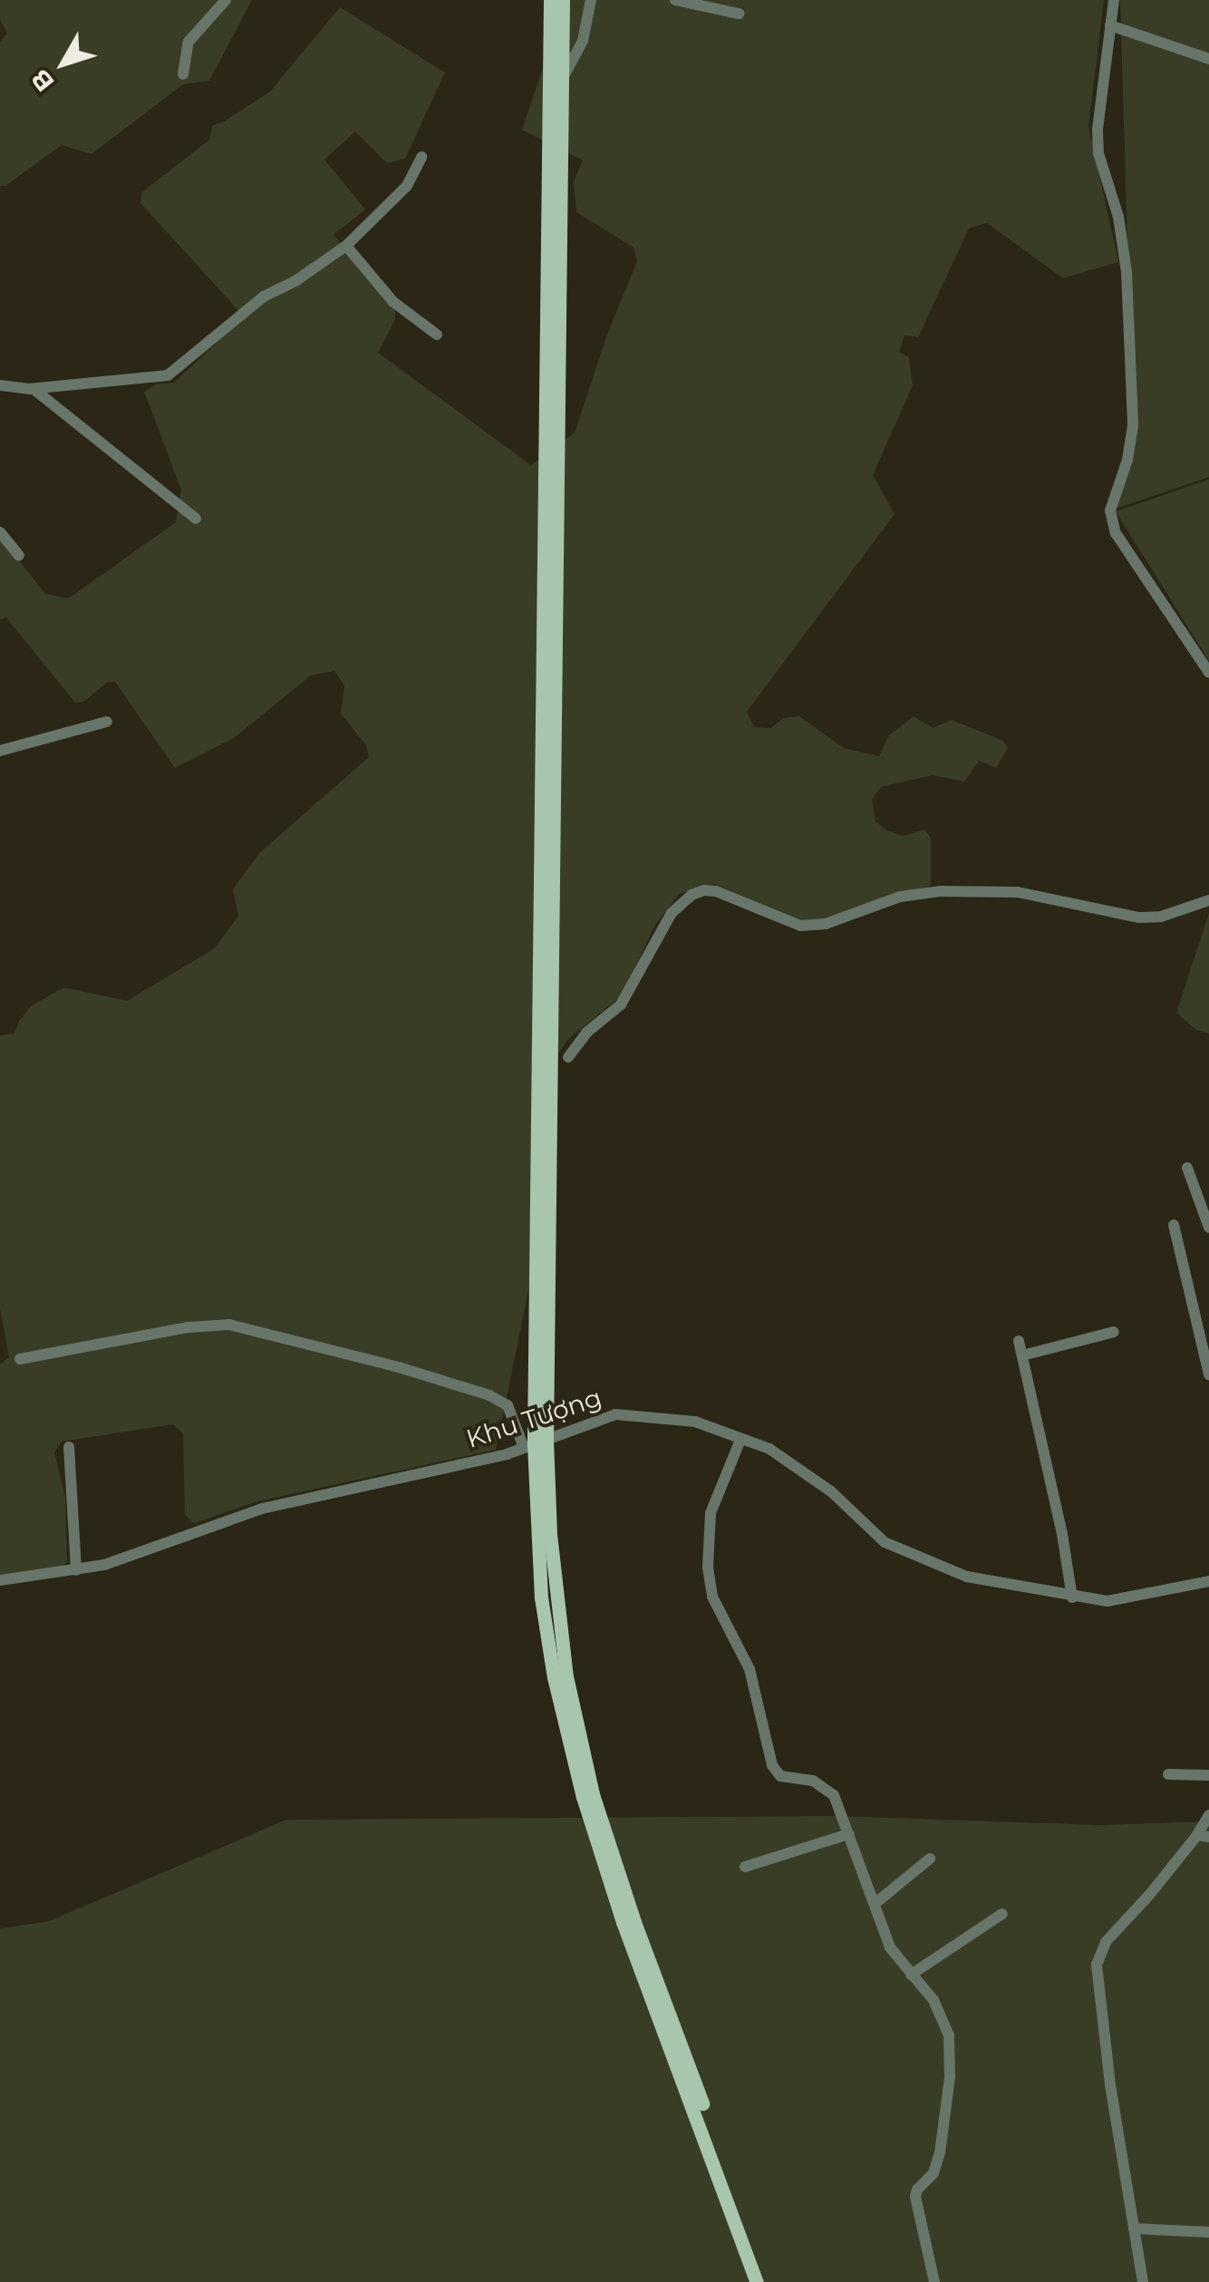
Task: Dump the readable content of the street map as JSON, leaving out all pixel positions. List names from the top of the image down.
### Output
{
  "streets": {
    "street": ["Khu Tượng"]
  },
  "north": "bottom left"
}
